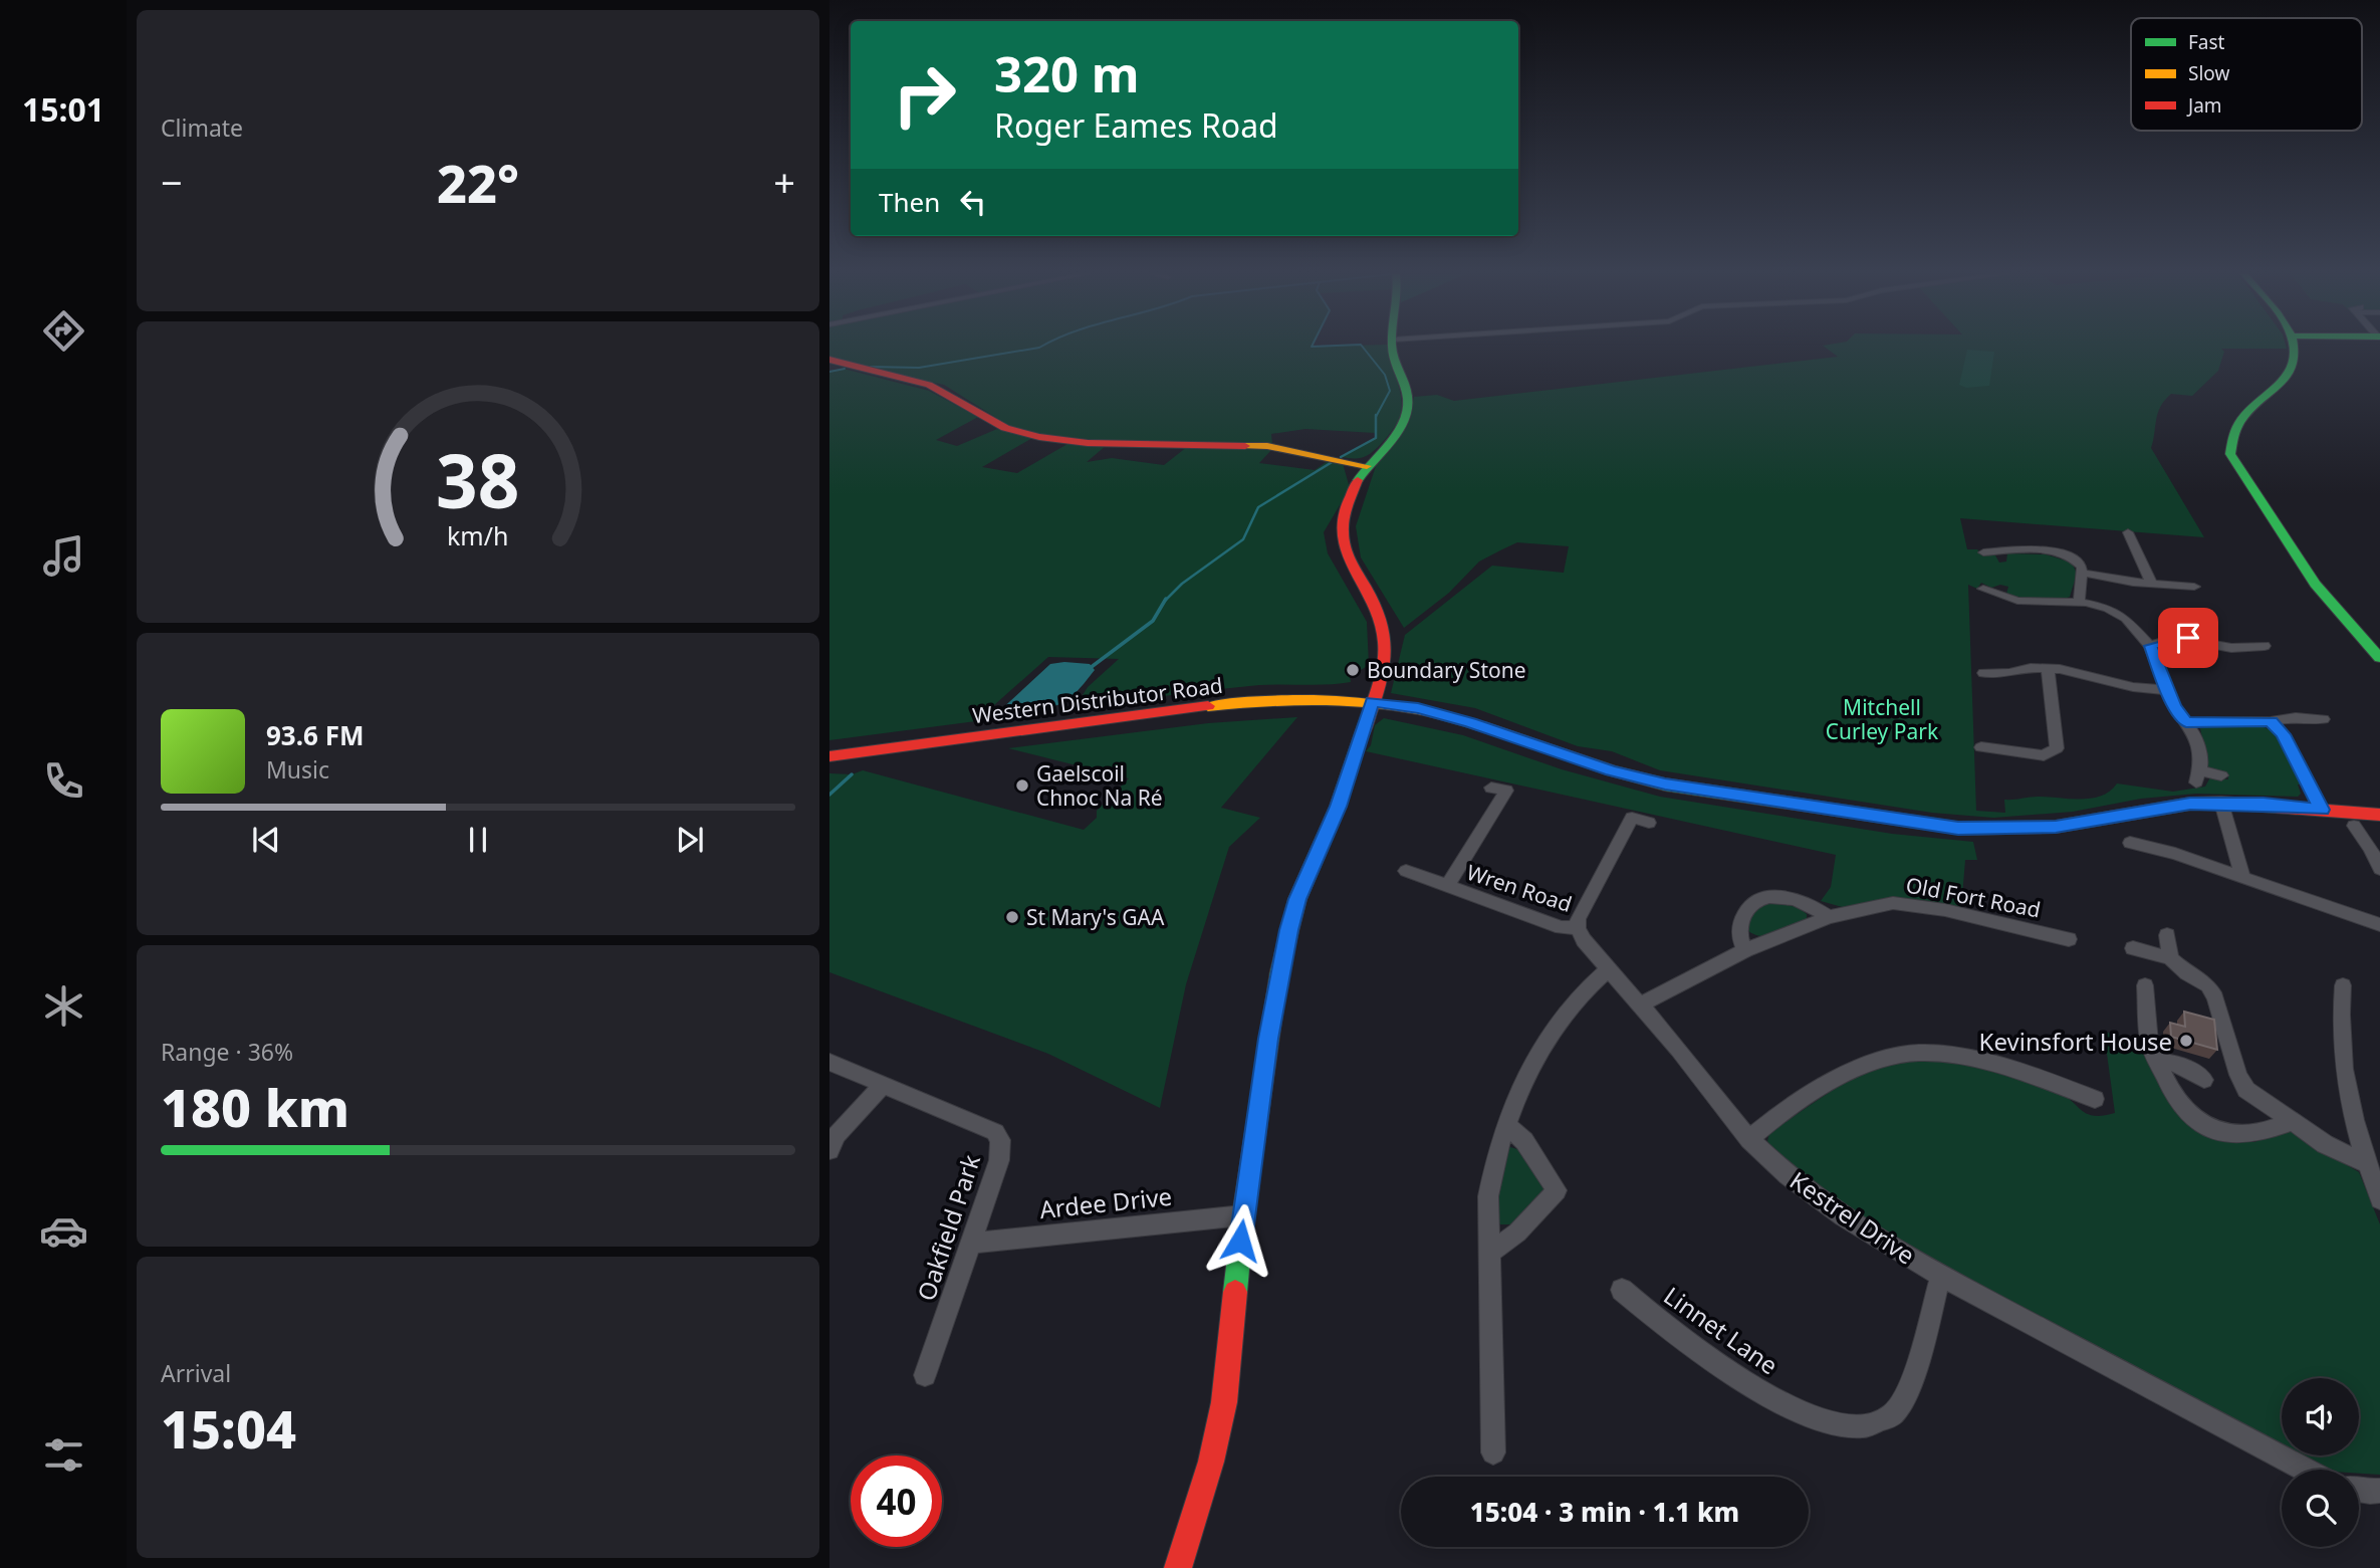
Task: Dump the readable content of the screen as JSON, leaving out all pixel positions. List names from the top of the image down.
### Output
{
  "streets": {
    "street": [
      "Western Distributor Road",
      "Wren Road",
      "Old Fort Road",
      "Ardee Drive",
      "Kestrel Drive",
      "Oakfield Park",
      "Linnet Lane"
    ]
  },
  "crossings": [
    ["Wren Road", "Kestrel Drive"],
    ["Old Fort Road", "Kestrel Drive"],
    ["Ardee Drive", "Oakfield Park"],
    ["Kestrel Drive", "Linnet Lane"]
  ],
  "parks": ["Mitchell Curley Park"],
  "places": [
    "Boundary Stone",
    "Gaelscoil Chnoc Na Ré",
    "St Mary's GAA",
    "Kevinsfort House"
  ],
  "legend": ["Fast", "Slow", "Jam"],
  "page": {
    "tabs": "15:01",
    "tile": [
      "Climate",
      ["Range · 36%", "180 km"],
      ["Arrival", "15:04"]
    ],
    "turn": ["320 m", "Roger Eames Road"],
    "heat": ["−", "22°", "+"],
    "then": "Then",
    "song": ["93.6 FM", "Music"],
    "limit": "40",
    "trip": "15:04 · 3 min · 1.1 km",
    "gauge": ["38", "km/h"]
  }
}
